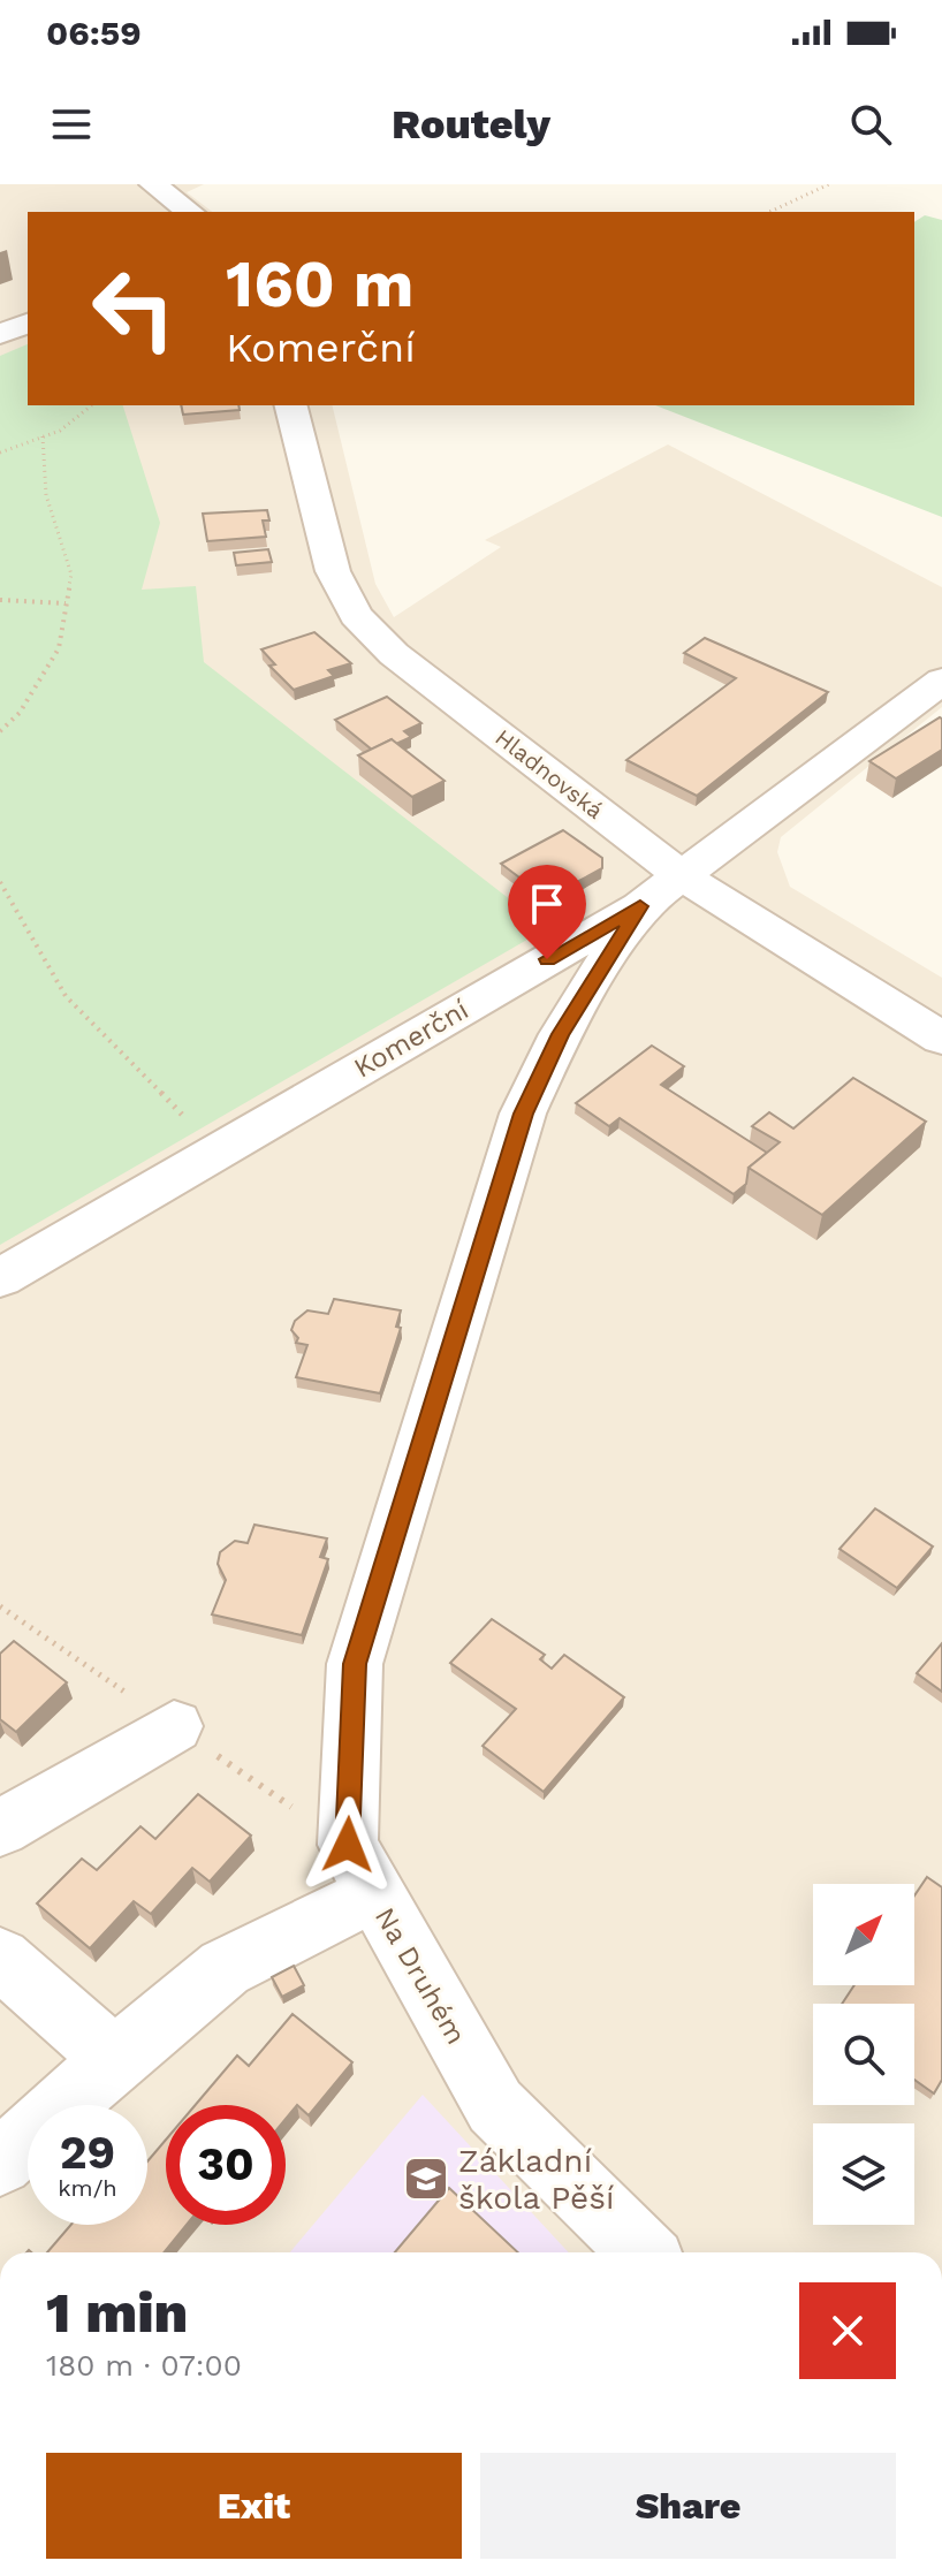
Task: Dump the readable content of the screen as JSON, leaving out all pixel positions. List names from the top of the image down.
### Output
{
  "streets": {
    "street": ["Hladnovská", "Komerční", "Na Druhém"]
  },
  "crossings": [
    ["Hladnovská", "Komerční"],
    ["Hladnovská", "Na Druhém"],
    ["Komerční", "Na Druhém"]
  ],
  "places": {
    "school or university": ["Základní škola Pěší"]
  },
  "north": "top right",
  "page": {
    "status": "06:59",
    "header": "Routely",
    "turn": ["160 m", "Komerční"],
    "speed": "29 km/h",
    "limit": "30",
    "heading": ["1 min", "180 m · 07:00"],
    "buttons": ["Exit", "Share"]
  }
}
